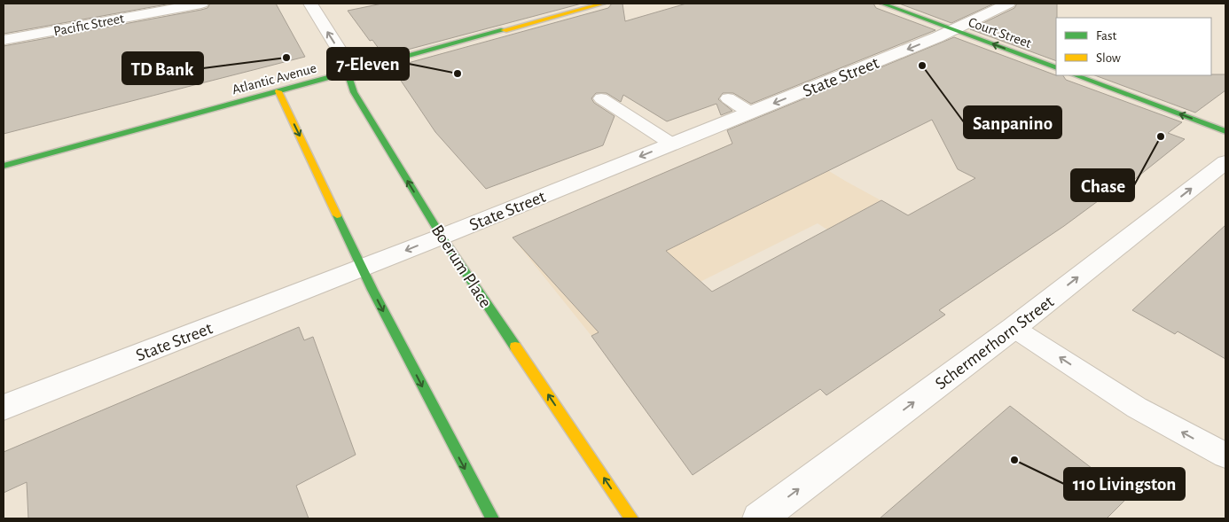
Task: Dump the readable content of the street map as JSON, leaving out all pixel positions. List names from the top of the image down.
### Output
{
  "streets": {
    "main road": ["Court Street", "Atlantic Avenue", "Boerum Place"],
    "street": ["Pacific Street", "State Street", "Schermerhorn Street"]
  },
  "crossings": [
    ["Court Street", "State Street"],
    ["State Street", "Boerum Place"],
    ["Atlantic Avenue", "Boerum Place"]
  ],
  "one_way": [
    "Court Street",
    "State Street",
    "Boerum Place",
    "Schermerhorn Street"
  ],
  "places": [
    "TD Bank",
    "Sanpanino",
    "7-Eleven",
    "Chase",
    "110 Livingston"
  ],
  "legend": ["Fast", "Slow"]
}
